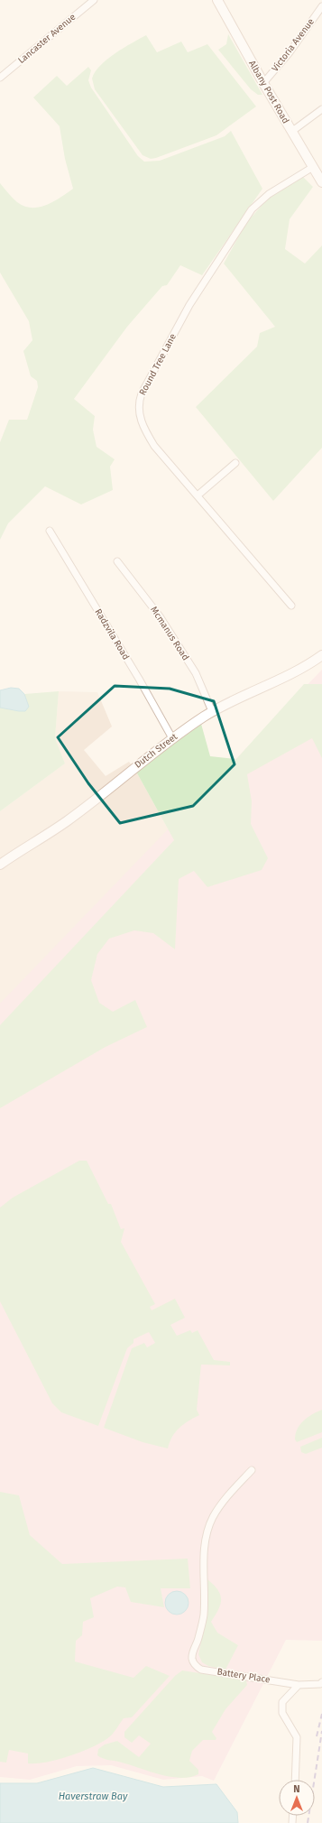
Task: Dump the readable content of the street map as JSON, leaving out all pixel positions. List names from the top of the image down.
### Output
{
  "streets": {
    "street": [
      "Lancaster Avenue",
      "Victoria Avenue",
      "Albany Post Road",
      "Round Tree Lane",
      "Mcmanus Road",
      "Radzvila Road",
      "Dutch Street",
      "Battery Place"
    ]
  },
  "crossings": [
    ["Victoria Avenue", "Albany Post Road"],
    ["Albany Post Road", "Round Tree Lane"],
    ["Mcmanus Road", "Dutch Street"],
    ["Radzvila Road", "Dutch Street"]
  ],
  "water": ["Haverstraw Bay"],
  "north": "top"
}
